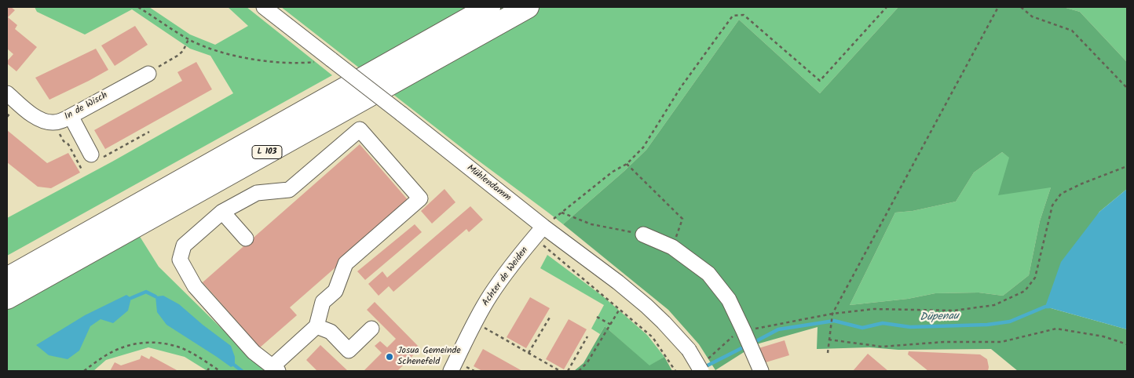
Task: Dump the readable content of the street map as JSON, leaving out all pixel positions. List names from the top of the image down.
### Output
{
  "streets": {
    "highway": ["L 103"],
    "street": ["In de Wisch", "Mühlendamm", "Achter de Weiden"]
  },
  "crossings": [
    ["Mühlendamm", "Achter de Weiden"]
  ],
  "water": ["Düpenau"],
  "places": ["Josua Gemeinde Schenefeld"]
}
